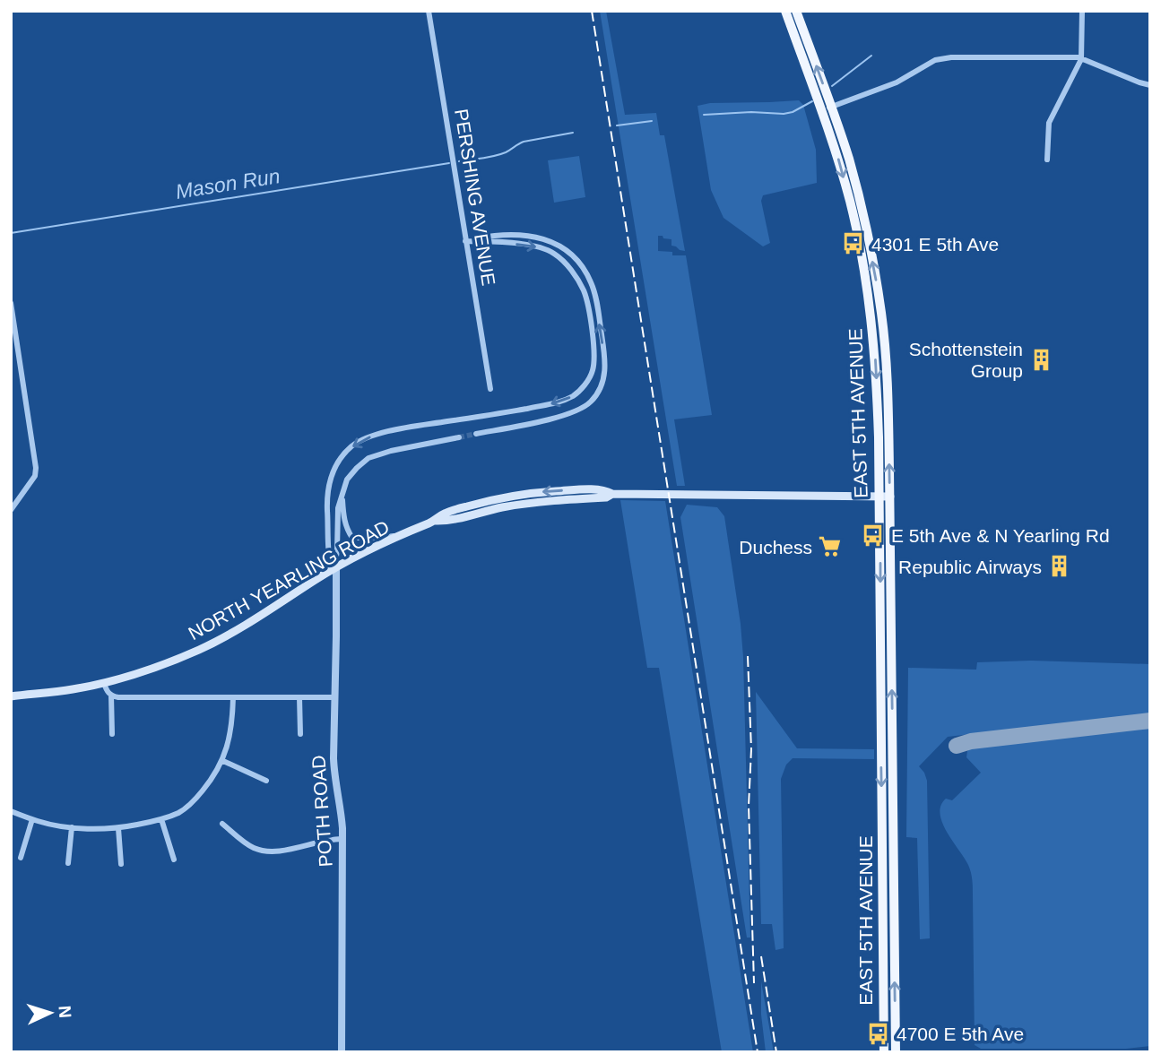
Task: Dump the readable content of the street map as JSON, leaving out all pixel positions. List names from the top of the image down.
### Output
{
  "streets": {
    "main road": ["EAST 5TH AVENUE", "NORTH YEARLING ROAD"],
    "street": ["PERSHING AVENUE", "POTH ROAD"]
  },
  "crossings": [
    ["EAST 5TH AVENUE", "NORTH YEARLING ROAD"],
    ["NORTH YEARLING ROAD", "POTH ROAD"]
  ],
  "water": ["Mason Run"],
  "places": {
    "bus stop": ["4301 E 5th Ave", "E 5th Ave & N Yearling Rd", "4700 E 5th Ave"],
    "building": ["Schottenstein Group", "Republic Airways"],
    "supermarket": ["Duchess"]
  },
  "north": "right"
}
